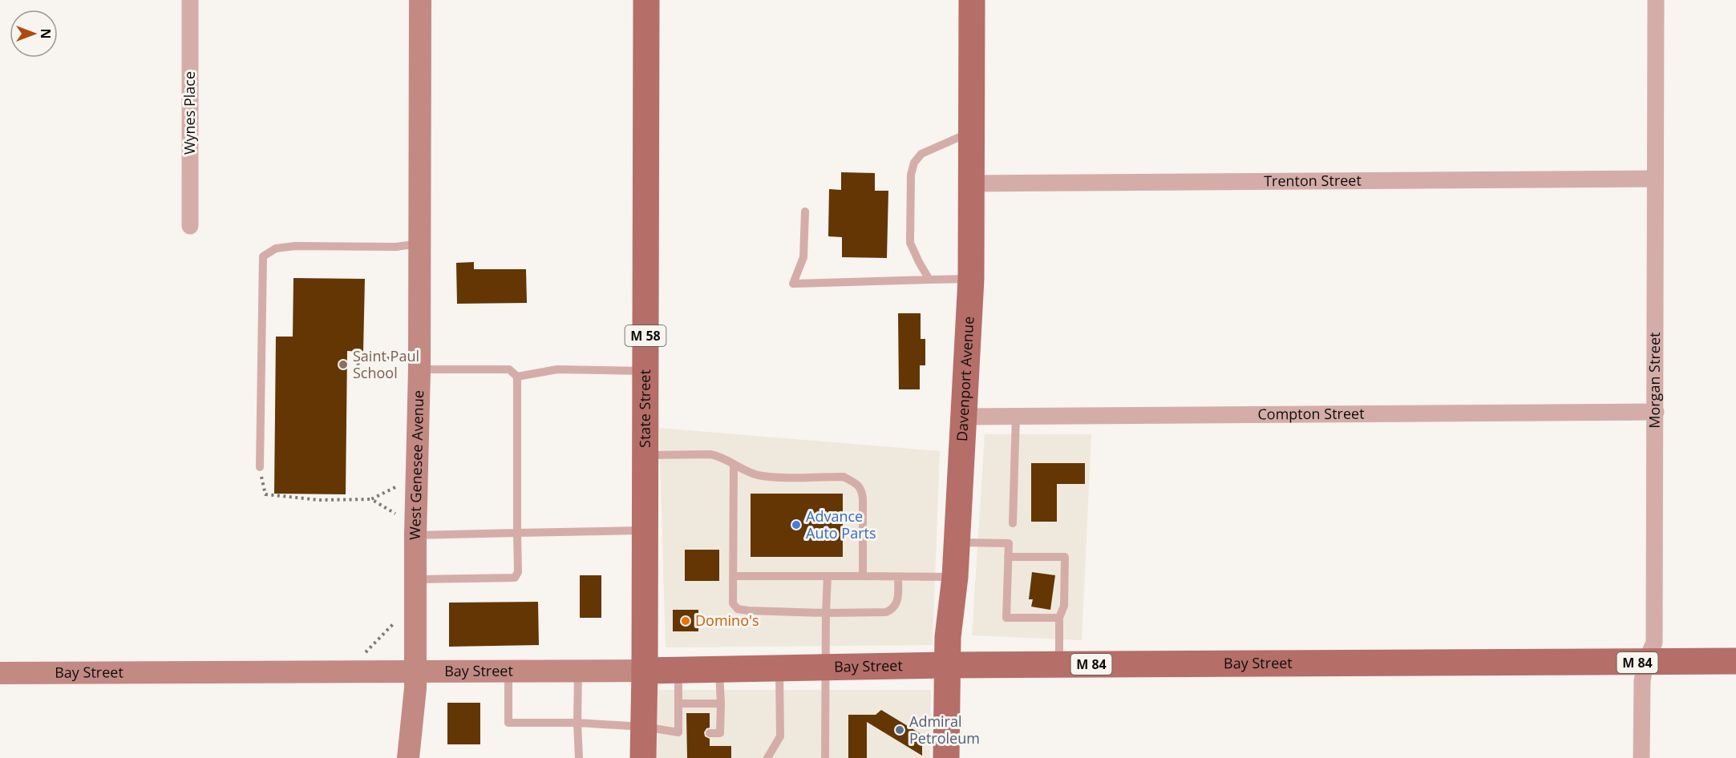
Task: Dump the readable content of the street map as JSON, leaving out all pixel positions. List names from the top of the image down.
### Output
{
  "streets": {
    "main road": [
      "M 58",
      "Davenport Avenue",
      "State Street",
      "M 84",
      "Bay Street"
    ],
    "street": [
      "Wynes Place",
      "Trenton Street",
      "Morgan Street",
      "Compton Street",
      "West Genesee Avenue"
    ]
  },
  "crossings": [
    ["Trenton Street", "Davenport Avenue"],
    ["Trenton Street", "Morgan Street"],
    ["Davenport Avenue", "Compton Street"],
    ["Davenport Avenue", "Bay Street"],
    ["Morgan Street", "Compton Street"],
    ["Morgan Street", "Bay Street"],
    ["State Street", "Bay Street"],
    ["West Genesee Avenue", "Bay Street"]
  ],
  "places": [
    "Saint Paul School",
    "Advance Auto Parts",
    "Domino's",
    "Admiral Petroleum"
  ],
  "north": "right"
}
